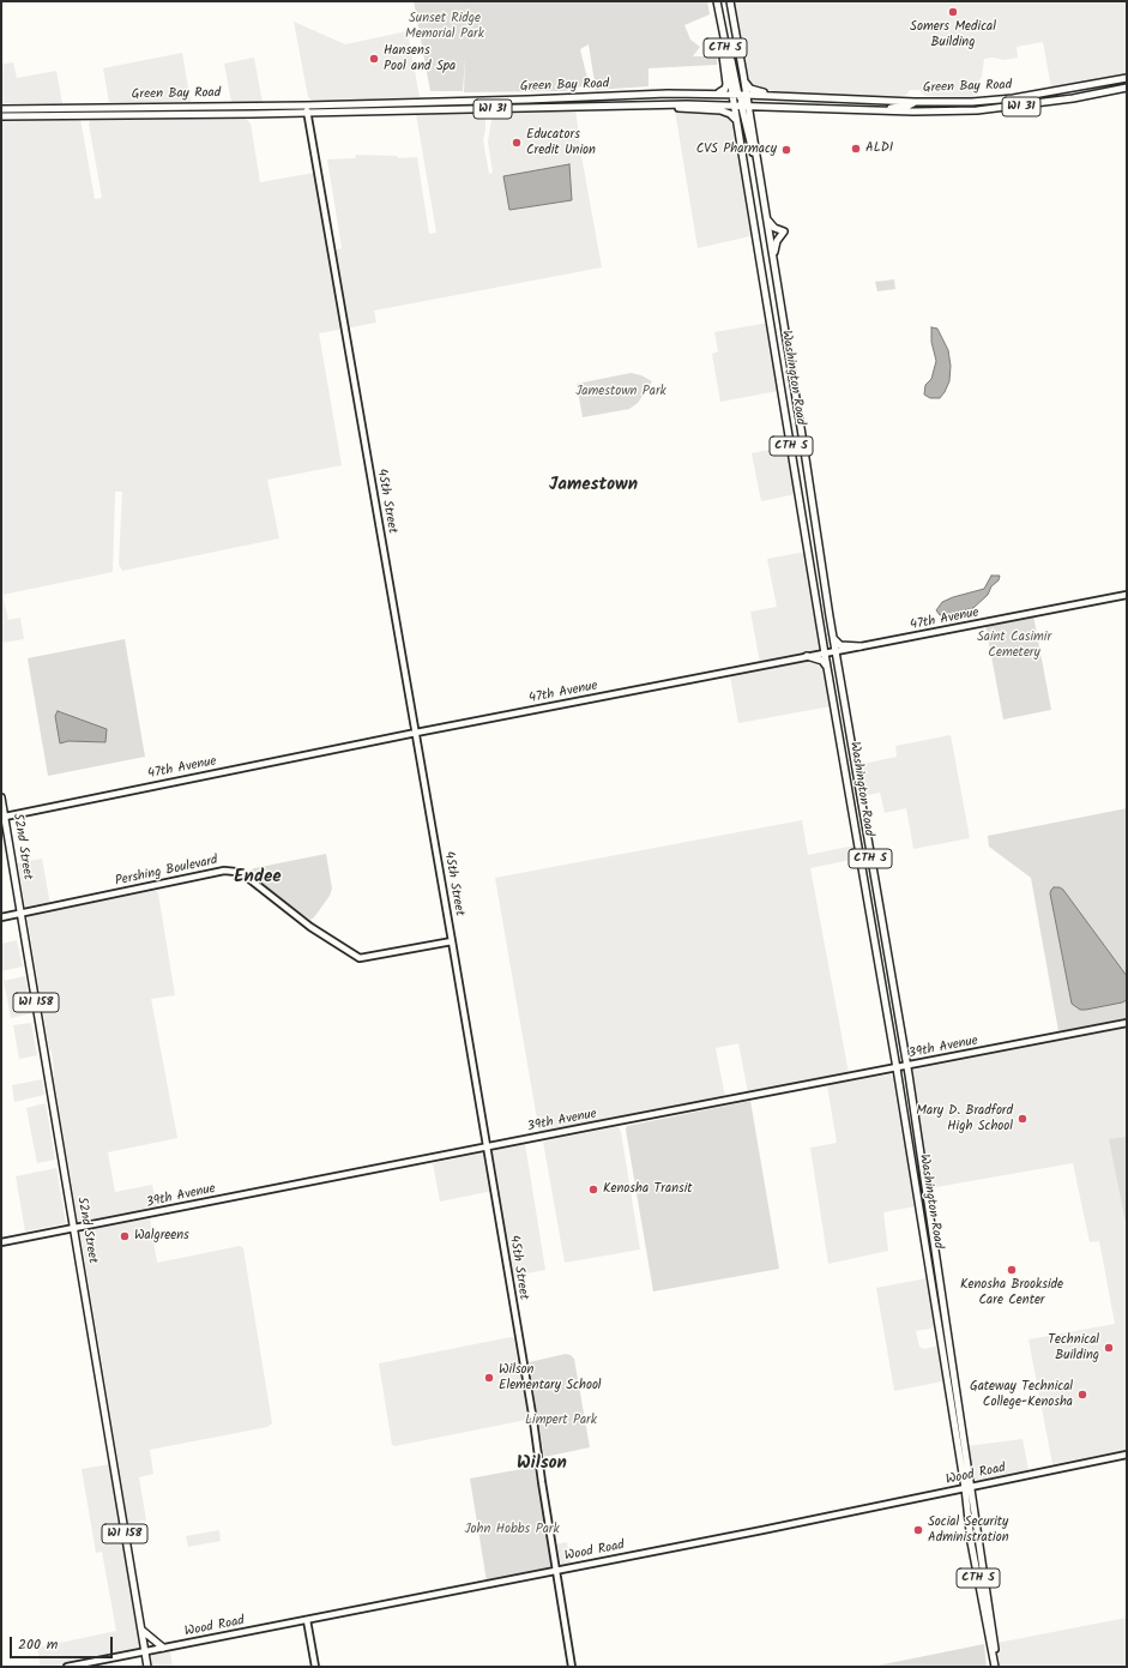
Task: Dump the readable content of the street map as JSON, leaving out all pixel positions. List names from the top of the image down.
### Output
{
  "streets": {
    "main road": [
      "CTH S",
      "Green Bay Road",
      "WI 31",
      "Washington Road",
      "52nd Street",
      "WI 158"
    ],
    "street": [
      "45th Street",
      "47th Avenue",
      "Pershing Boulevard",
      "39th Avenue",
      "Wood Road"
    ]
  },
  "crossings": [
    ["CTH S", "Washington Road"],
    ["Green Bay Road", "Washington Road"],
    ["Green Bay Road", "45th Street"],
    ["Washington Road", "47th Avenue"],
    ["Washington Road", "39th Avenue"],
    ["Washington Road", "Wood Road"],
    ["45th Street", "47th Avenue"],
    ["45th Street", "Pershing Boulevard"],
    ["45th Street", "39th Avenue"],
    ["45th Street", "Wood Road"],
    ["47th Avenue", "52nd Street"],
    ["52nd Street", "Pershing Boulevard"],
    ["52nd Street", "39th Avenue"],
    ["52nd Street", "Wood Road"]
  ],
  "districts": ["Jamestown", "Endee", "Wilson"],
  "parks": [
    "Sunset Ridge Memorial Park",
    "Jamestown Park",
    "Saint Casimir Cemetery",
    "Limpert Park",
    "John Hobbs Park"
  ],
  "places": [
    "Somers Medical Building",
    "Hansens Pool and Spa",
    "Educators Credit Union",
    "ALDI",
    "CVS Pharmacy",
    "Mary D. Bradford High School",
    "Kenosha Transit",
    "Walgreens",
    "Kenosha Brookside Care Center",
    "Technical Building",
    "Wilson Elementary School",
    "Gateway Technical College-Kenosha",
    "Social Security Administration"
  ],
  "scale_bar": "200 m"
}
